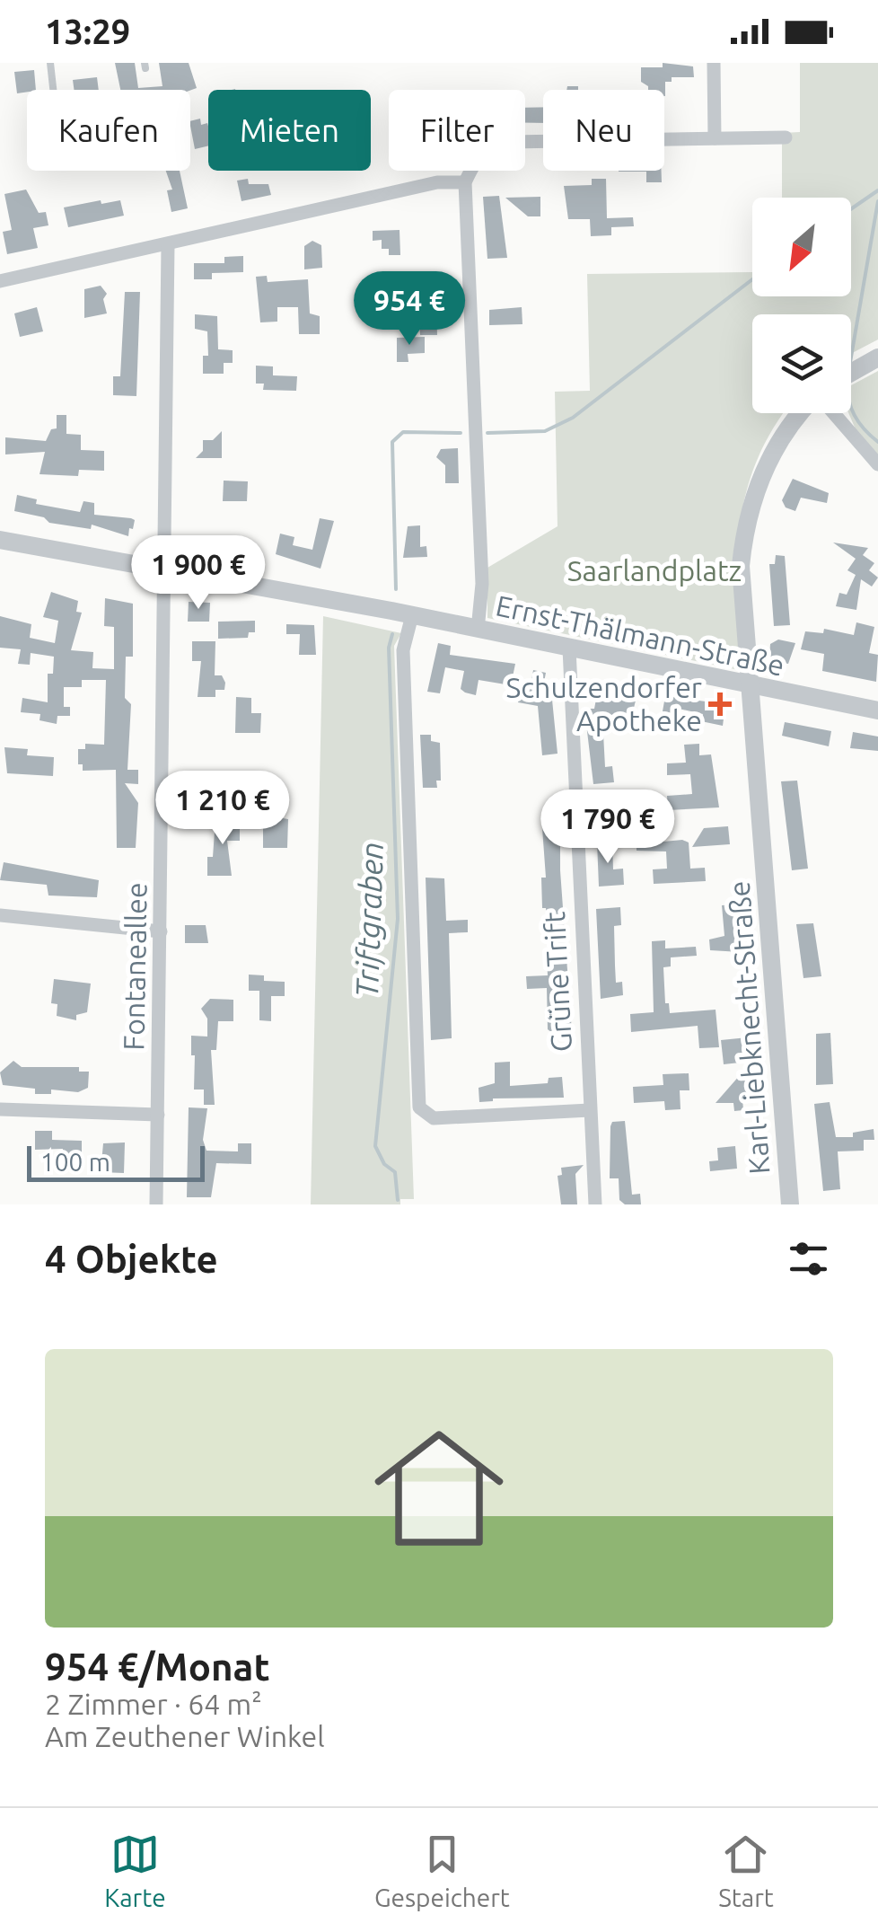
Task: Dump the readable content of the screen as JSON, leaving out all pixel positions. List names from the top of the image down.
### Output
{
  "streets": {
    "street": [
      "Ernst-Thälmann-Straße",
      "Fontaneallee",
      "Grüne Trift",
      "Karl-Liebknecht-Straße"
    ]
  },
  "crossings": [
    ["Ernst-Thälmann-Straße", "Fontaneallee"],
    ["Ernst-Thälmann-Straße", "Grüne Trift"],
    ["Ernst-Thälmann-Straße", "Karl-Liebknecht-Straße"]
  ],
  "water": ["Triftgraben"],
  "parks": ["Saarlandplatz"],
  "places": {
    "health": ["Schulzendorfer Apotheke"]
  },
  "scale_bar": "100 m",
  "north": "bottom left",
  "page": {
    "status": "13:29",
    "chip": [
      "Kaufen",
      "Mieten",
      "Filter",
      "Neu"
    ],
    "price": [
      "954 €",
      "1 900 €",
      "1 210 €",
      "1 790 €"
    ],
    "scale": "100 m",
    "heading": "4 Objekte",
    "list": [
      {
        "name": "954 €/Monat",
        "note": "2 Zimmer · 64 m² · Am Zeuthener Winkel"
      }
    ],
    "tabs": ["Karte", "Gespeichert", "Start"]
  }
}
